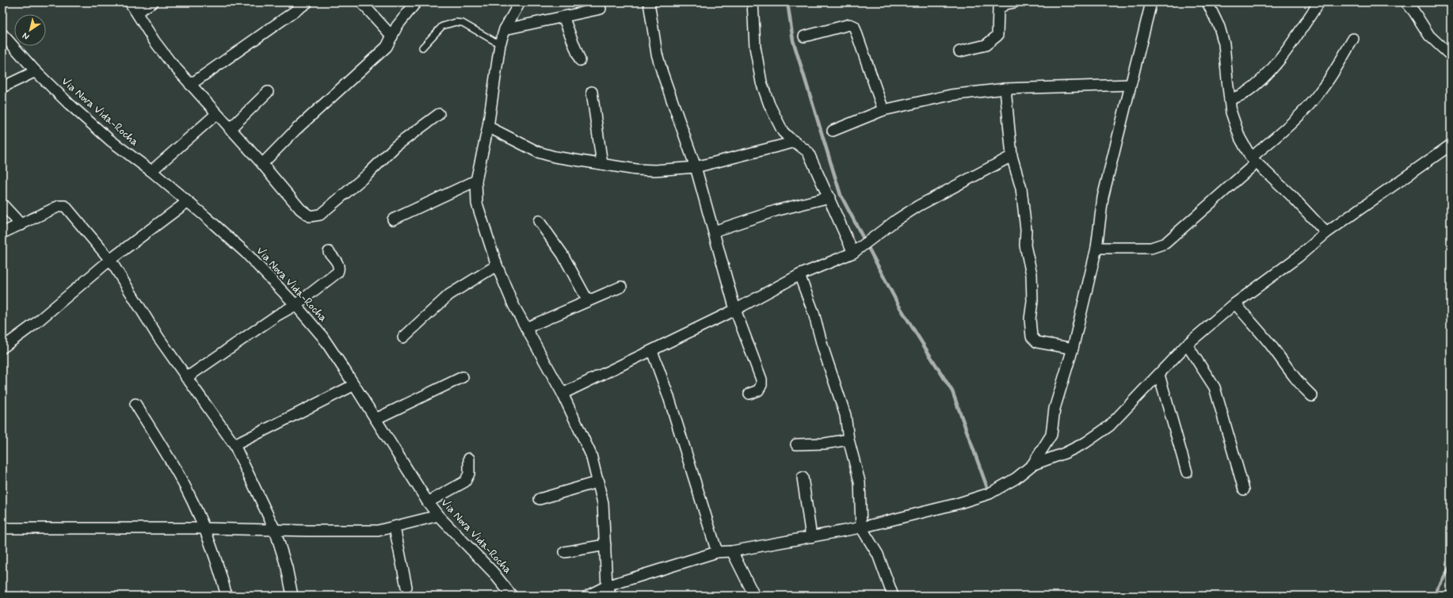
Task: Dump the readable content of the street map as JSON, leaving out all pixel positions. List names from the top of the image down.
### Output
{
  "streets": {
    "street": ["Via Nova Vida-Rocha"]
  },
  "north": "bottom left"
}
